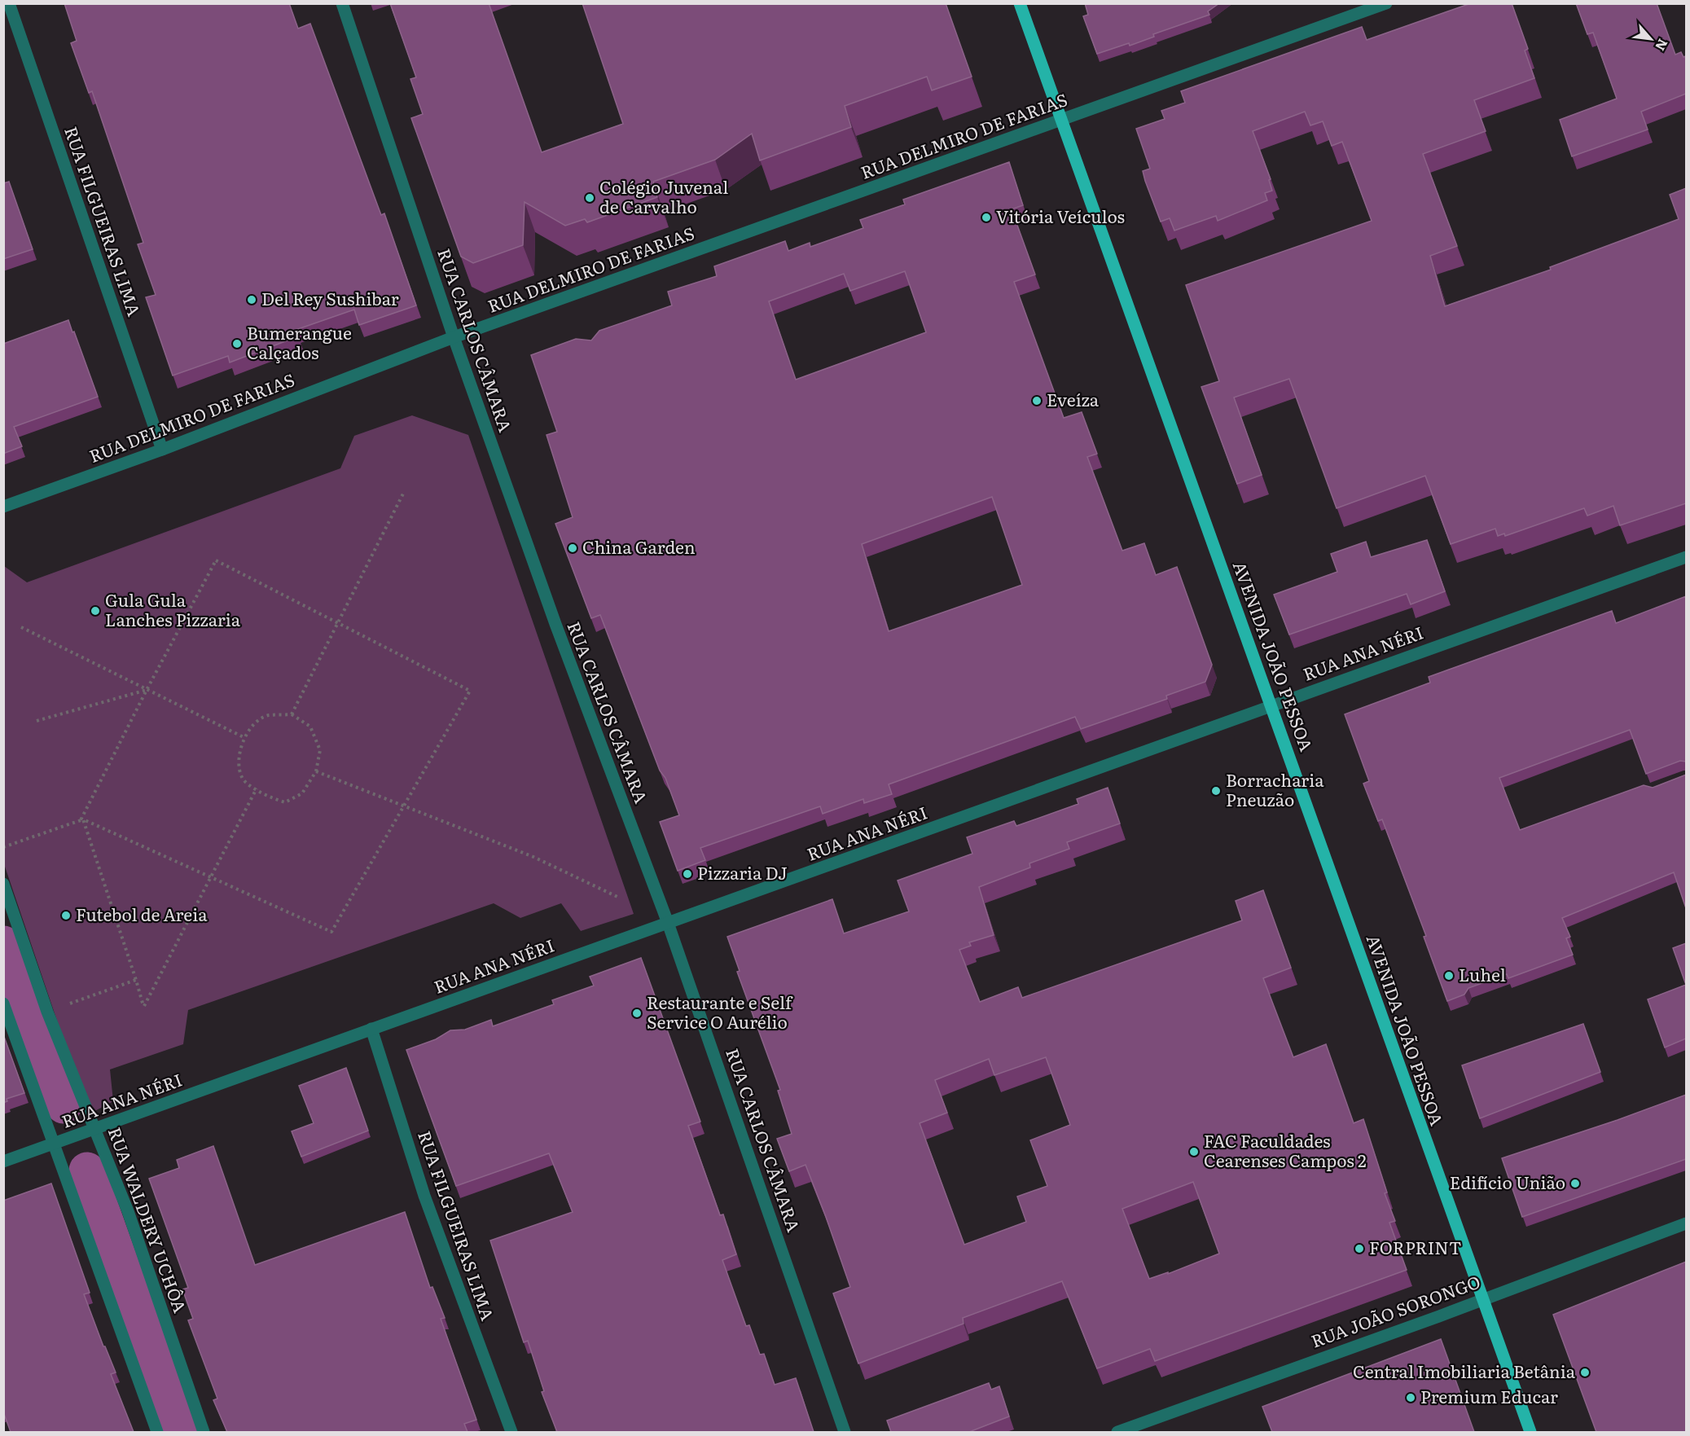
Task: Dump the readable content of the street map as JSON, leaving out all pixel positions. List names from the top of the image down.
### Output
{
  "streets": {
    "main road": ["AVENIDA JOÃO PESSOA"],
    "street": [
      "RUA DELMIRO DE FARIAS",
      "RUA FILGUEIRAS LIMA",
      "RUA CARLOS CÂMARA",
      "RUA ANA NÉRI",
      "RUA WALDERY UCHÔA",
      "RUA JOÃO SORONGO"
    ]
  },
  "crossings": [
    ["RUA DELMIRO DE FARIAS", "RUA FILGUEIRAS LIMA"],
    ["RUA DELMIRO DE FARIAS", "RUA CARLOS CÂMARA"],
    ["RUA DELMIRO DE FARIAS", "AVENIDA JOÃO PESSOA"],
    ["RUA FILGUEIRAS LIMA", "RUA ANA NÉRI"],
    ["RUA CARLOS CÂMARA", "RUA ANA NÉRI"],
    ["RUA ANA NÉRI", "AVENIDA JOÃO PESSOA"],
    ["RUA ANA NÉRI", "RUA WALDERY UCHÔA"],
    ["AVENIDA JOÃO PESSOA", "RUA JOÃO SORONGO"]
  ],
  "places": [
    "Colégio Juvenal de Carvalho",
    "Vitória Veículos",
    "Del Rey Sushibar",
    "Bumerangue Calçados",
    "Eveíza",
    "China Garden",
    "Gula Gula Lanches Pizzaria",
    "Borracharia Pneuzão",
    "Pizzaria DJ",
    "Futebol de Areia",
    "Luhel",
    "Restaurante e Self Service O Aurélio",
    "FAC Faculdades Cearenses Campos 2",
    "Edifício União",
    "FORPRINT",
    "Central Imobiliaria Betânia",
    "Premium Educar"
  ],
  "north": "bottom right"
}
